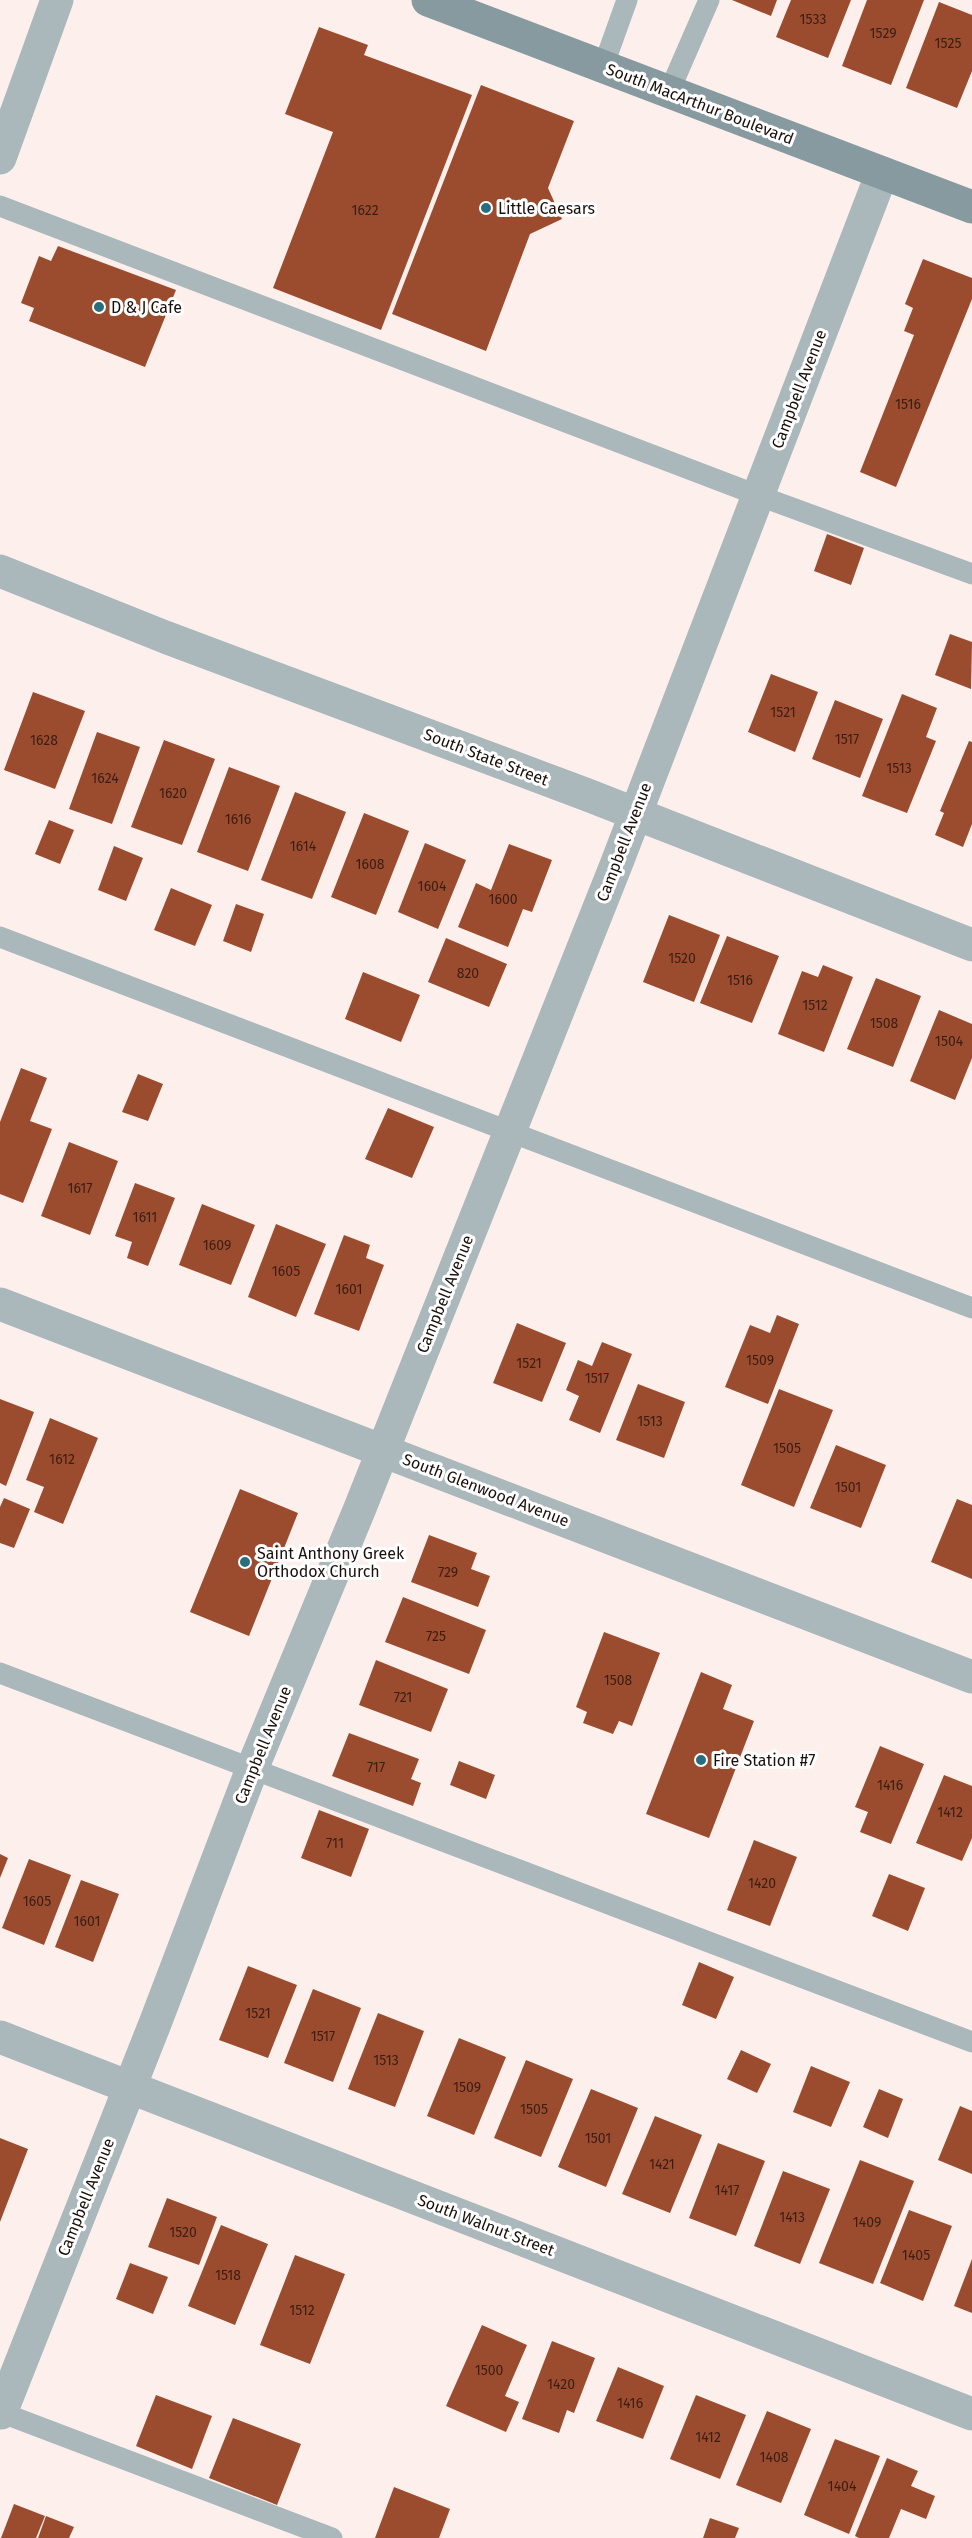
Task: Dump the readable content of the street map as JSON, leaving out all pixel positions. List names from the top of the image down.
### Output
{
  "streets": {
    "main road": ["South MacArthur Boulevard"],
    "street": [
      "Campbell Avenue",
      "South State Street",
      "South Glenwood Avenue",
      "South Walnut Street"
    ]
  },
  "crossings": [
    ["South MacArthur Boulevard", "Campbell Avenue"],
    ["Campbell Avenue", "South State Street"],
    ["Campbell Avenue", "South Glenwood Avenue"],
    ["Campbell Avenue", "South Walnut Street"]
  ],
  "places": [
    "Little Caesars",
    "D & J Cafe",
    "Saint Anthony Greek Orthodox Church",
    "Fire Station #7"
  ],
  "house_numbers": [
    "1533",
    "1529",
    "1525",
    "1622",
    "1516",
    "1521",
    "1517",
    "1628",
    "1513",
    "1624",
    "1620",
    "1616",
    "1614",
    "1608",
    "1604",
    "1600",
    "1520",
    "820",
    "1516",
    "1512",
    "1508",
    "1504",
    "1617",
    "1611",
    "1609",
    "1605",
    "1601",
    "1509",
    "1521",
    "1517",
    "1513",
    "1505",
    "1612",
    "1501",
    "729",
    "725",
    "1508",
    "721",
    "717",
    "1416",
    "1412",
    "711",
    "1420",
    "1605",
    "1601",
    "1521",
    "1517",
    "1513",
    "1509",
    "1505",
    "1501",
    "1421",
    "1417",
    "1413",
    "1409",
    "1520",
    "1405",
    "1518",
    "1512",
    "1500",
    "1420",
    "1416",
    "1412",
    "1408",
    "1404"
  ]
}
